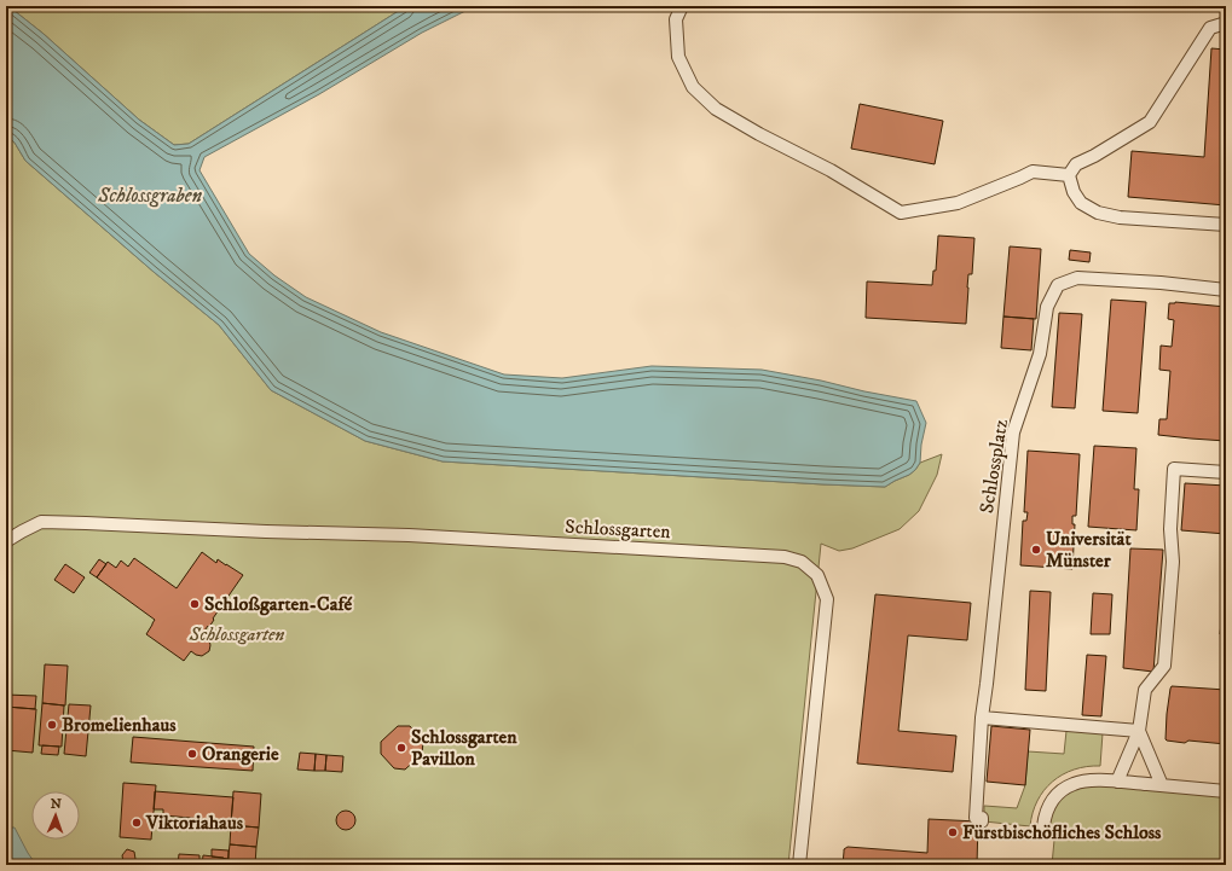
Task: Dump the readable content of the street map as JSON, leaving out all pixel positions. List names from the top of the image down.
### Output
{
  "streets": {
    "lane": ["Schlossplatz", "Schlossgarten"]
  },
  "water": ["Schlossgraben"],
  "parks": ["Schlossgarten"],
  "places": [
    "Universität Münster",
    "Schloßgarten-Café",
    "Bromelienhaus",
    "Schlossgarten Pavillon",
    "Orangerie",
    "Viktoriahaus",
    "Fürstbischöfliches Schloss"
  ],
  "north": "top"
}
